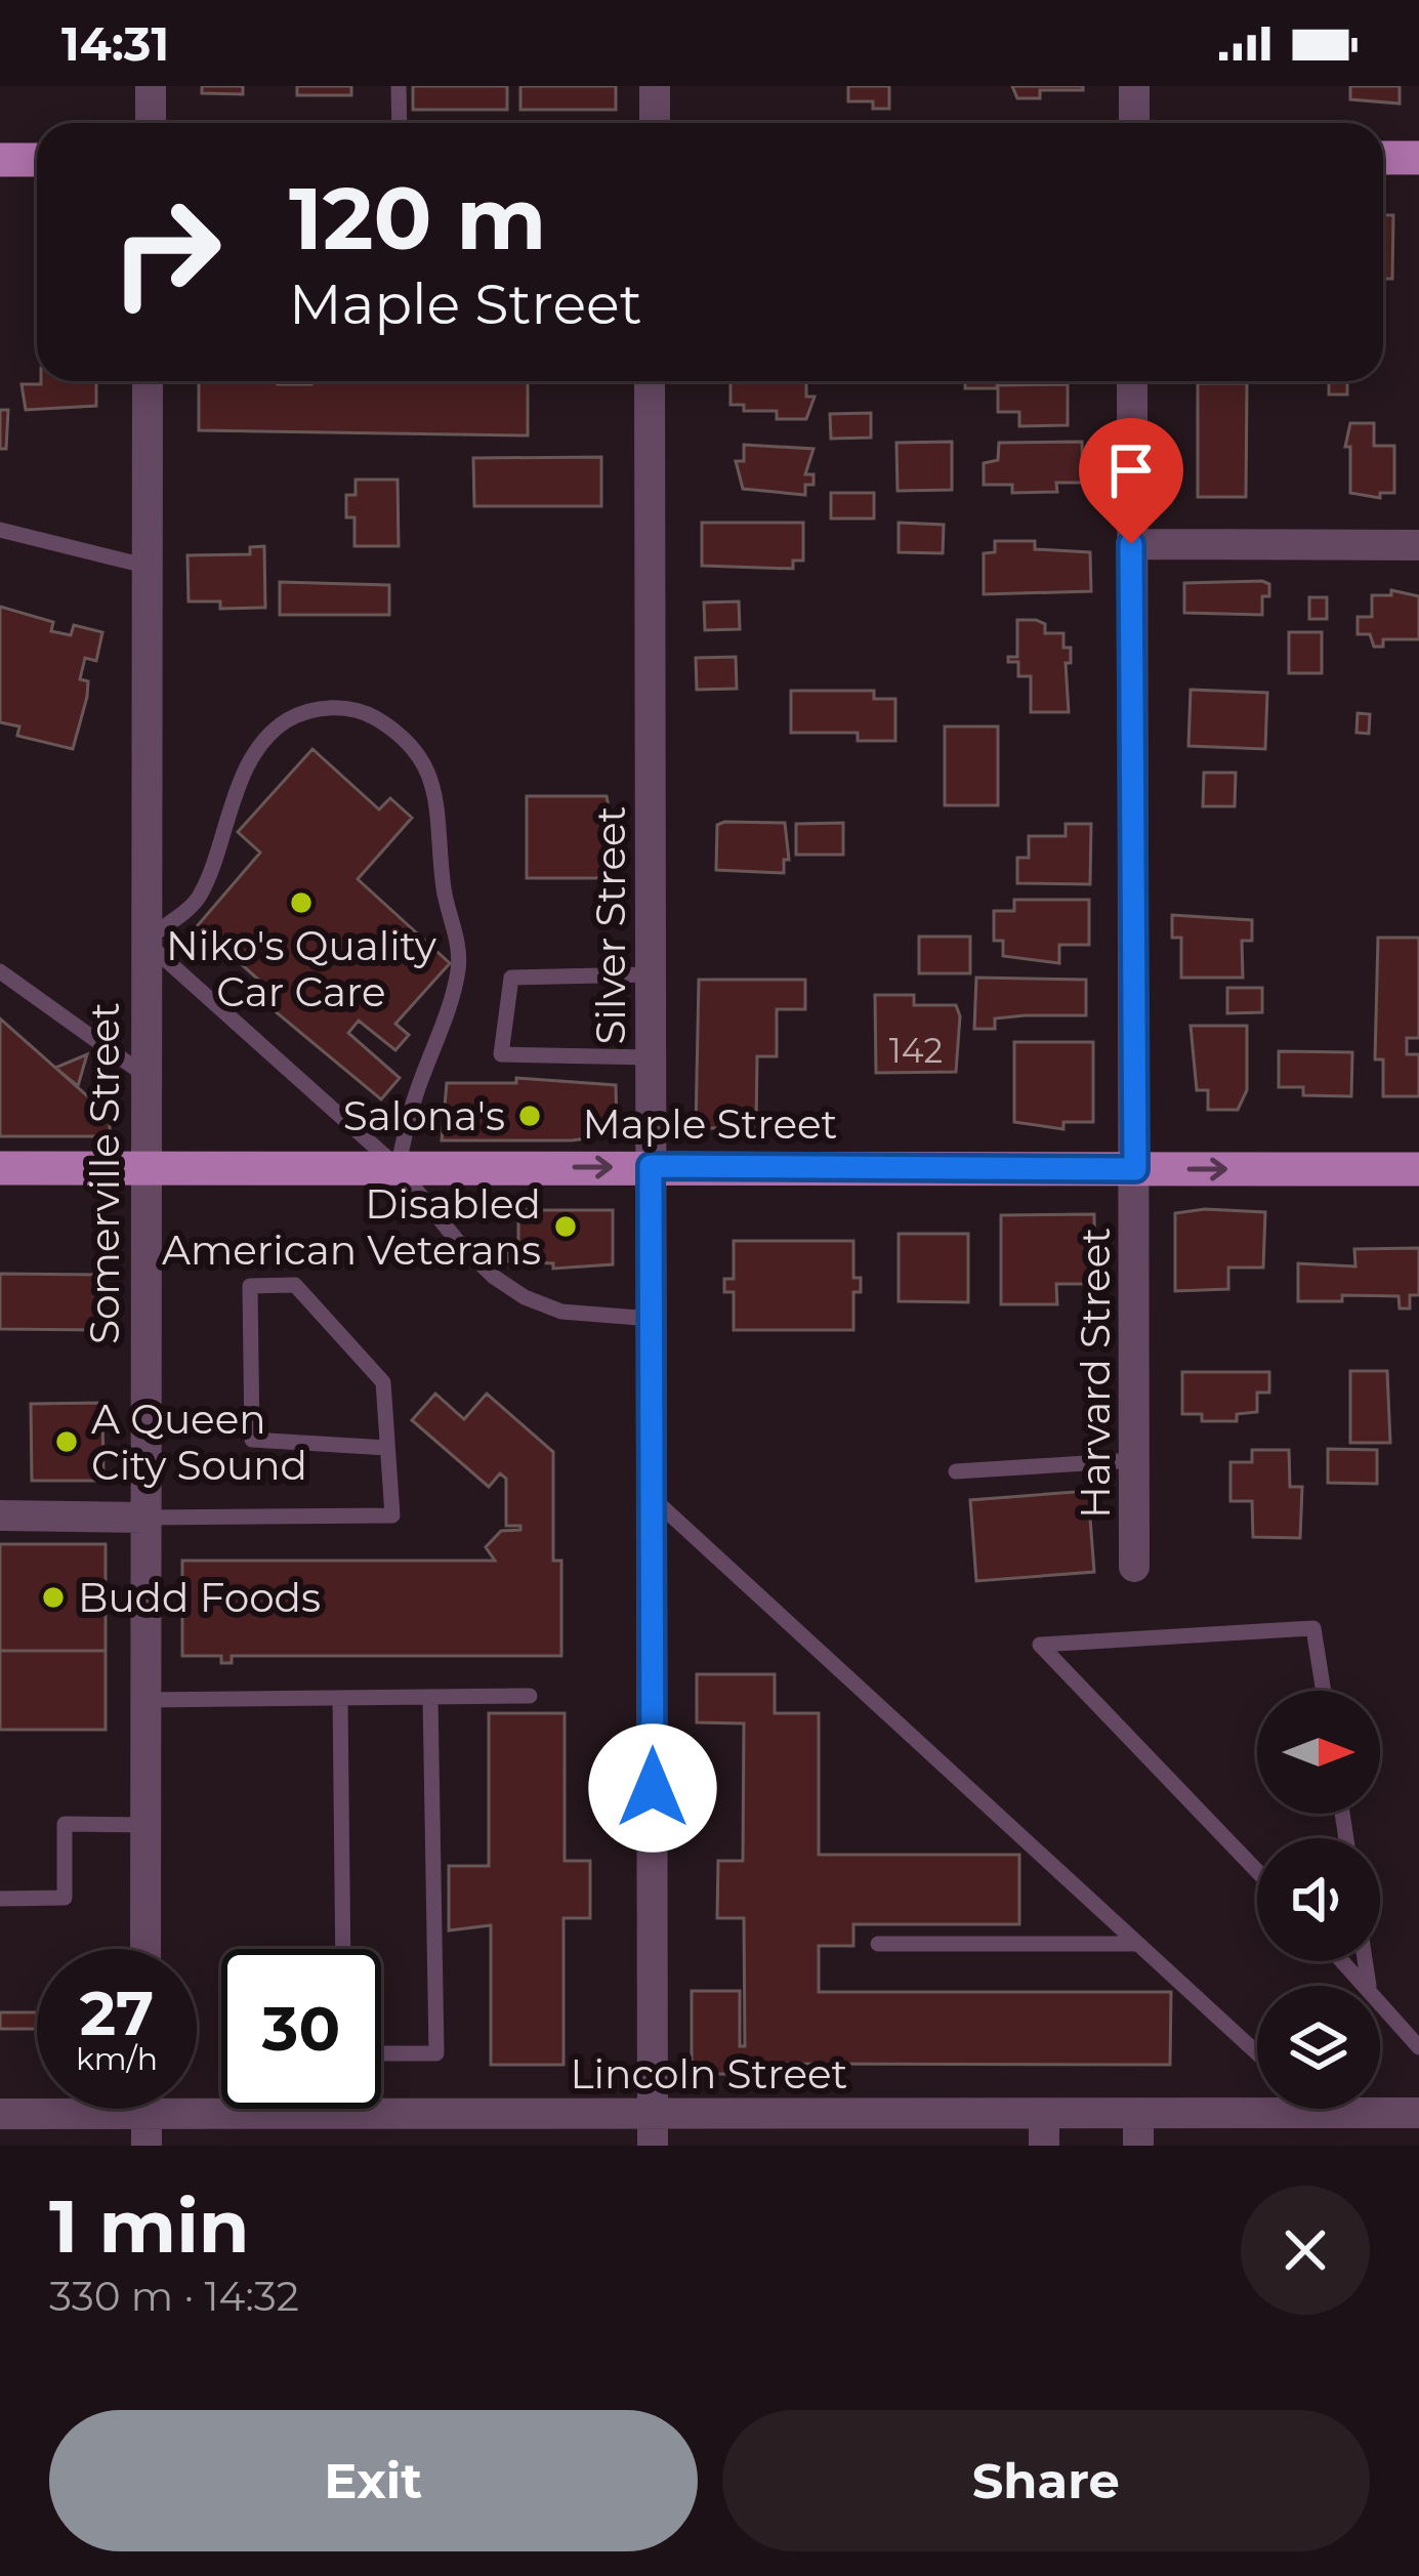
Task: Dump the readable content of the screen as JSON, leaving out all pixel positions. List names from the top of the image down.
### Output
{
  "streets": {
    "main road": ["Maple Street"],
    "street": [
      "Silver Street",
      "Somerville Street",
      "Harvard Street",
      "Lincoln Street"
    ]
  },
  "crossings": [
    ["Silver Street", "Maple Street"],
    ["Silver Street", "Lincoln Street"],
    ["Maple Street", "Somerville Street"],
    ["Maple Street", "Harvard Street"]
  ],
  "one_way": ["Maple Street"],
  "places": [
    "Niko's Quality Car Care",
    "Salona's",
    "Disabled American Veterans",
    "A Queen City Sound",
    "Budd Foods"
  ],
  "house_numbers": ["142"],
  "north": "right",
  "page": {
    "status": "14:31",
    "turn": ["120 m", "Maple Street"],
    "speed": "27 km/h",
    "limit": "30",
    "heading": ["1 min", "330 m · 14:32"],
    "buttons": ["Exit", "Share"]
  }
}
